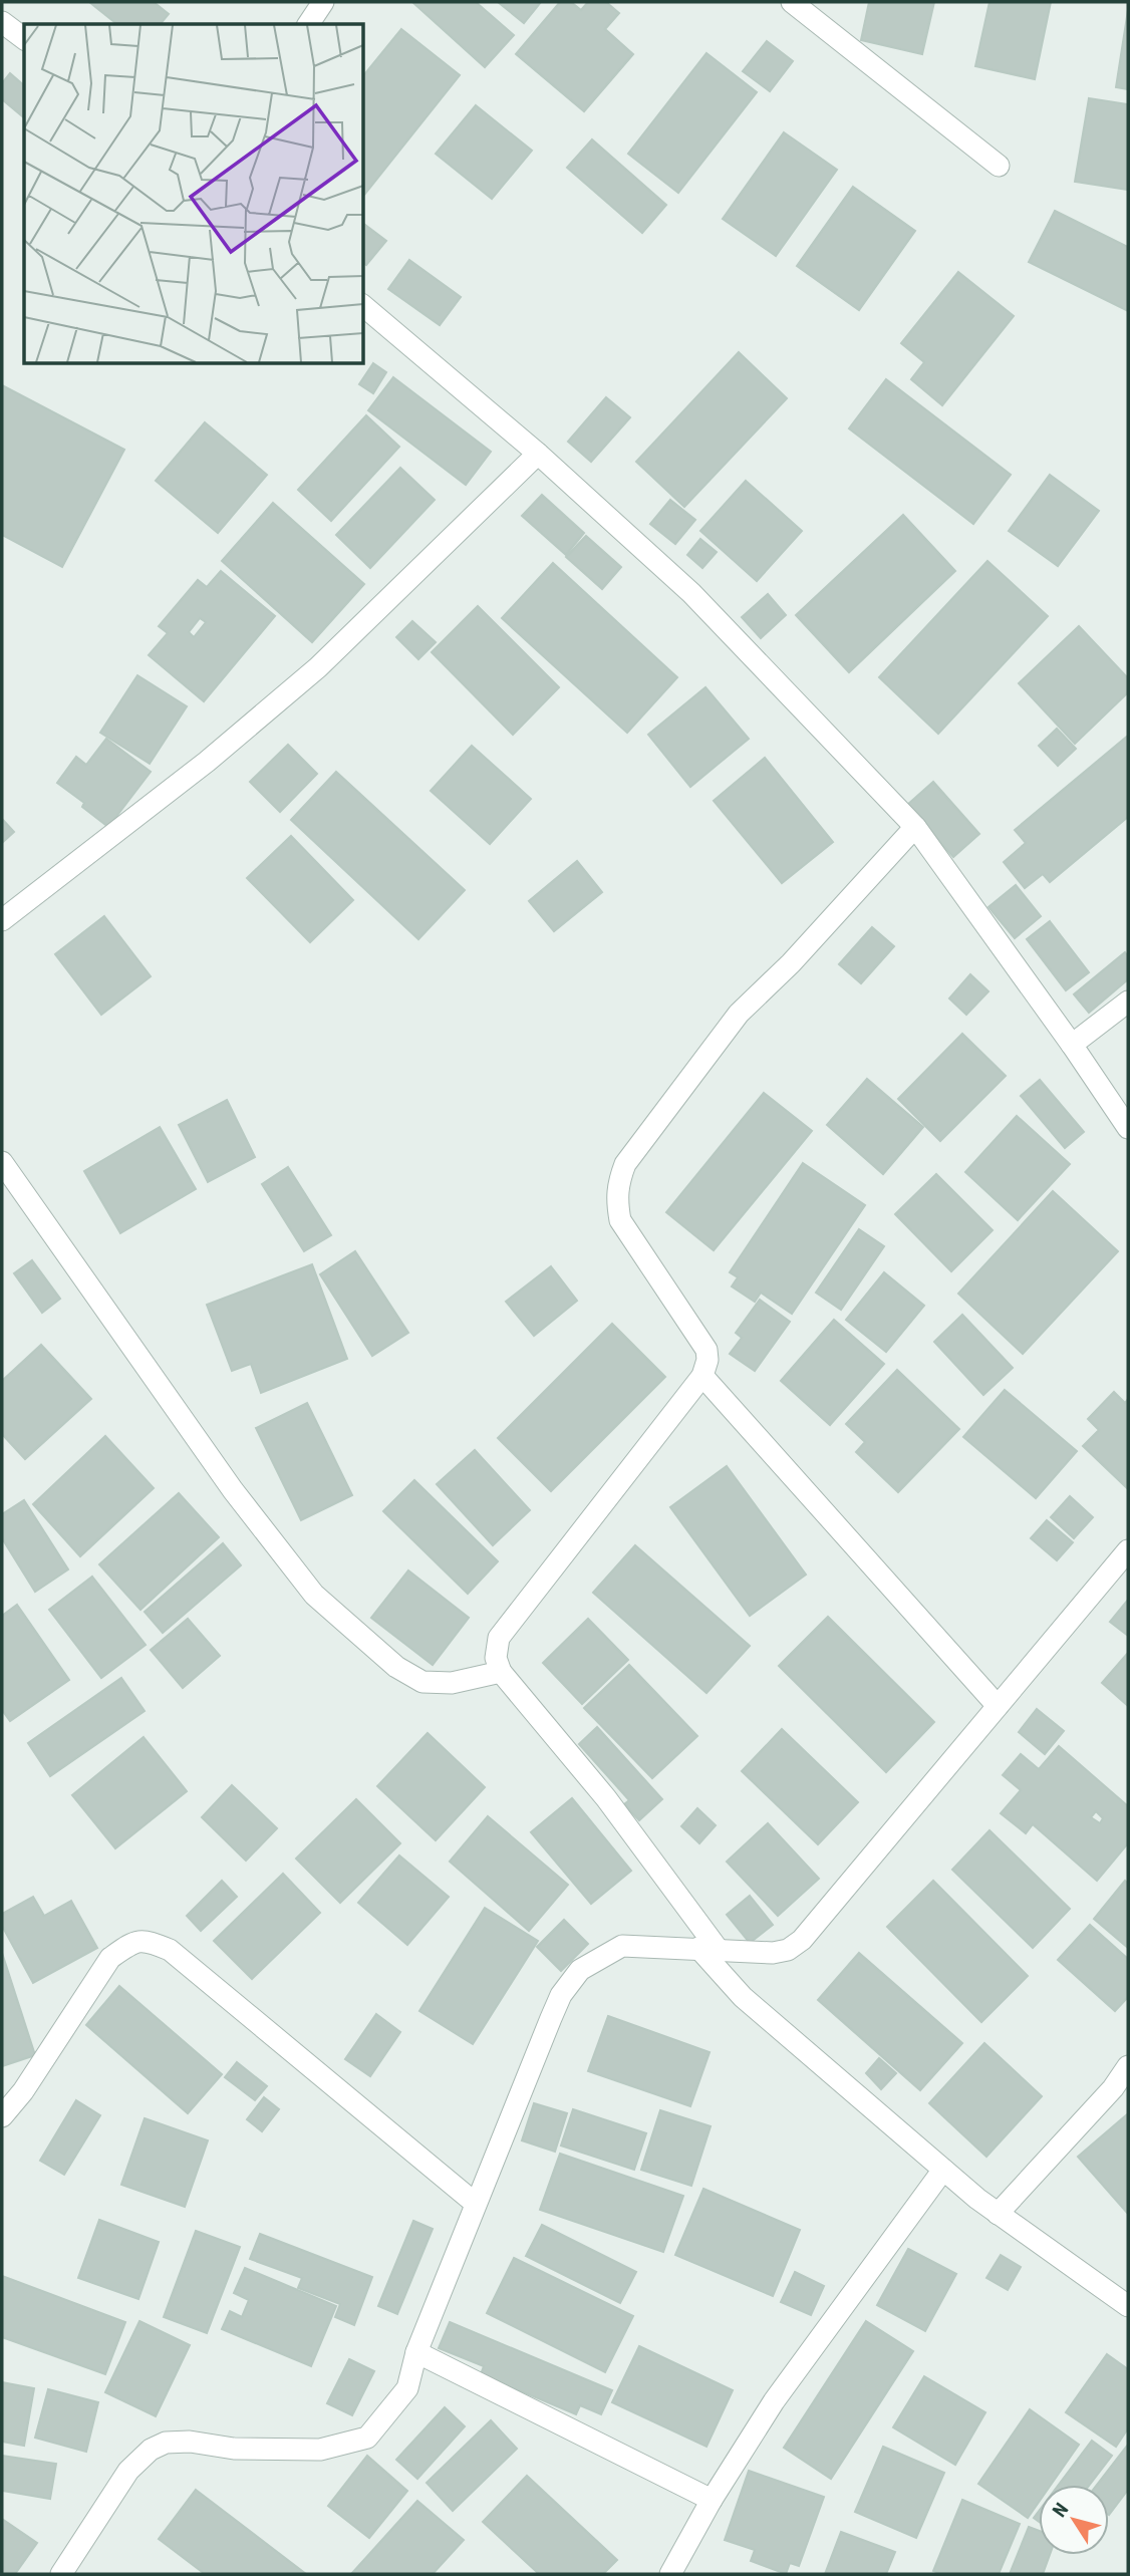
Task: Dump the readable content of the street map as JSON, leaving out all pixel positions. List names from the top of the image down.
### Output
{
  "north": "top left"
}
